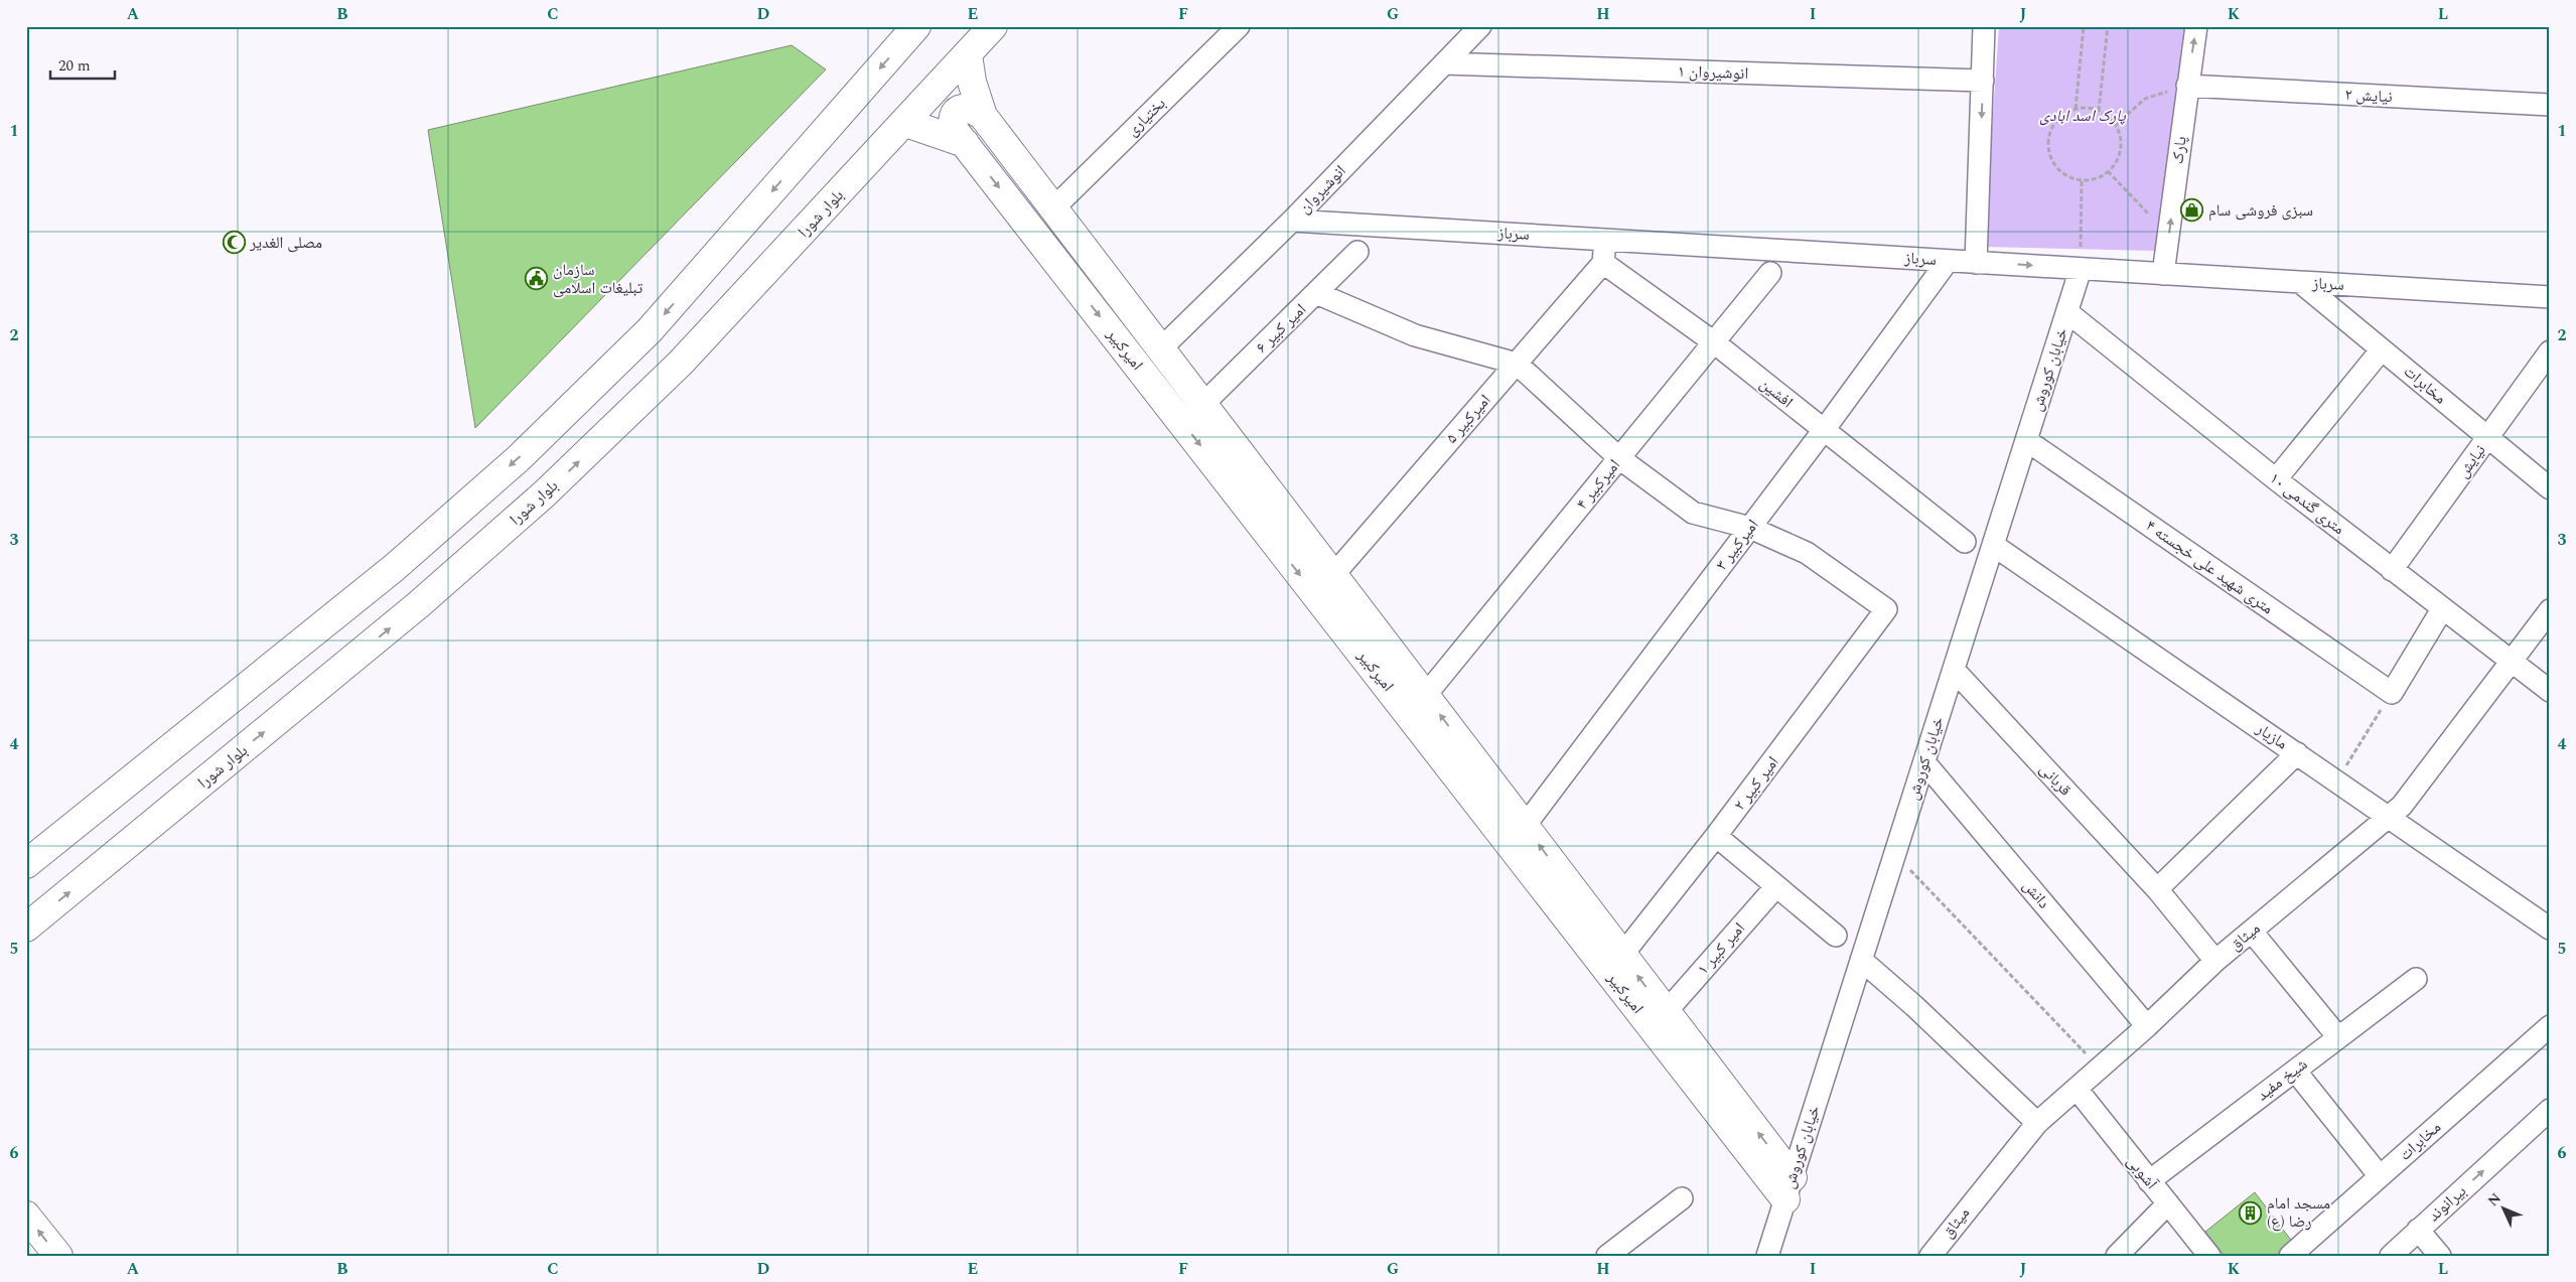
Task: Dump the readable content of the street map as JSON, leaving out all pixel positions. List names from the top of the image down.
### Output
{
  "streets": {
    "main road": ["بلوار شورا", "امیرکبیر"],
    "street": [
      "انوشیروان ۱",
      "نیایش ۲",
      "بختیاری",
      "پارک",
      "انوشیروان",
      "سرباز",
      "امیر کبیر ۶",
      "خیابان کوروش",
      "مخابرات",
      "افشین",
      "امیرکبیر ۵",
      "نیایش",
      "امیرکبیر ۴",
      "۱۰ متری گندمی",
      "امیرکبیر ۳",
      "۴ متری شهید علی خجسته",
      "مازیار",
      "قربانی",
      "امیر کبیر ۲",
      "دانش",
      "میثاق",
      "امیر کبیر ۱",
      "شیخ مفید",
      "آشوبی",
      "بیرانوند"
    ]
  },
  "crossings": [
    ["انوشیروان ۱", "انوشیروان"],
    ["نیایش ۲", "پارک"],
    ["بختیاری", "امیرکبیر"],
    ["پارک", "سرباز"],
    ["انوشیروان", "سرباز"],
    ["انوشیروان", "امیرکبیر"],
    ["بلوار شورا", "امیرکبیر"],
    ["سرباز", "خیابان کوروش"],
    ["سرباز", "مخابرات"],
    ["سرباز", "امیرکبیر ۳"],
    ["امیر کبیر ۶", "امیرکبیر"],
    ["امیرکبیر", "خیابان کوروش"],
    ["امیرکبیر", "امیرکبیر ۵"],
    ["امیرکبیر", "امیرکبیر ۴"],
    ["امیرکبیر", "امیرکبیر ۳"],
    ["امیرکبیر", "امیر کبیر ۲"],
    ["امیرکبیر", "امیر کبیر ۱"],
    ["خیابان کوروش", "۱۰ متری گندمی"],
    ["خیابان کوروش", "۴ متری شهید علی خجسته"],
    ["خیابان کوروش", "مازیار"],
    ["خیابان کوروش", "قربانی"],
    ["خیابان کوروش", "دانش"],
    ["مخابرات", "نیایش"],
    ["افشین", "امیرکبیر ۵"],
    ["افشین", "امیرکبیر ۴"],
    ["افشین", "امیرکبیر ۳"],
    ["نیایش", "۱۰ متری گندمی"],
    ["۱۰ متری گندمی", "میثاق"],
    ["امیرکبیر ۳", "امیر کبیر ۲"],
    ["مازیار", "میثاق"],
    ["قربانی", "میثاق"],
    ["دانش", "میثاق"],
    ["میثاق", "آشوبی"],
    ["شیخ مفید", "آشوبی"]
  ],
  "one_way": ["پارک", "بیرانوند"],
  "parks": ["پارک اسد ابادی"],
  "places": {
    "shop": ["سبزی فروشی سام"],
    "mosque": ["مصلی الغدیر"],
    "public building": ["سازمان تبلیغات اسلامی"],
    "building": ["مسجد امام رضا (ع)"]
  },
  "scale_bar": "20 m",
  "north": "top left",
  "grid": {
    "columns": [
      "A",
      "B",
      "C",
      "D",
      "E",
      "F",
      "G",
      "H",
      "I",
      "J",
      "K",
      "L"
    ],
    "rows": [
      "1",
      "2",
      "3",
      "4",
      "5",
      "6"
    ]
  }
}
